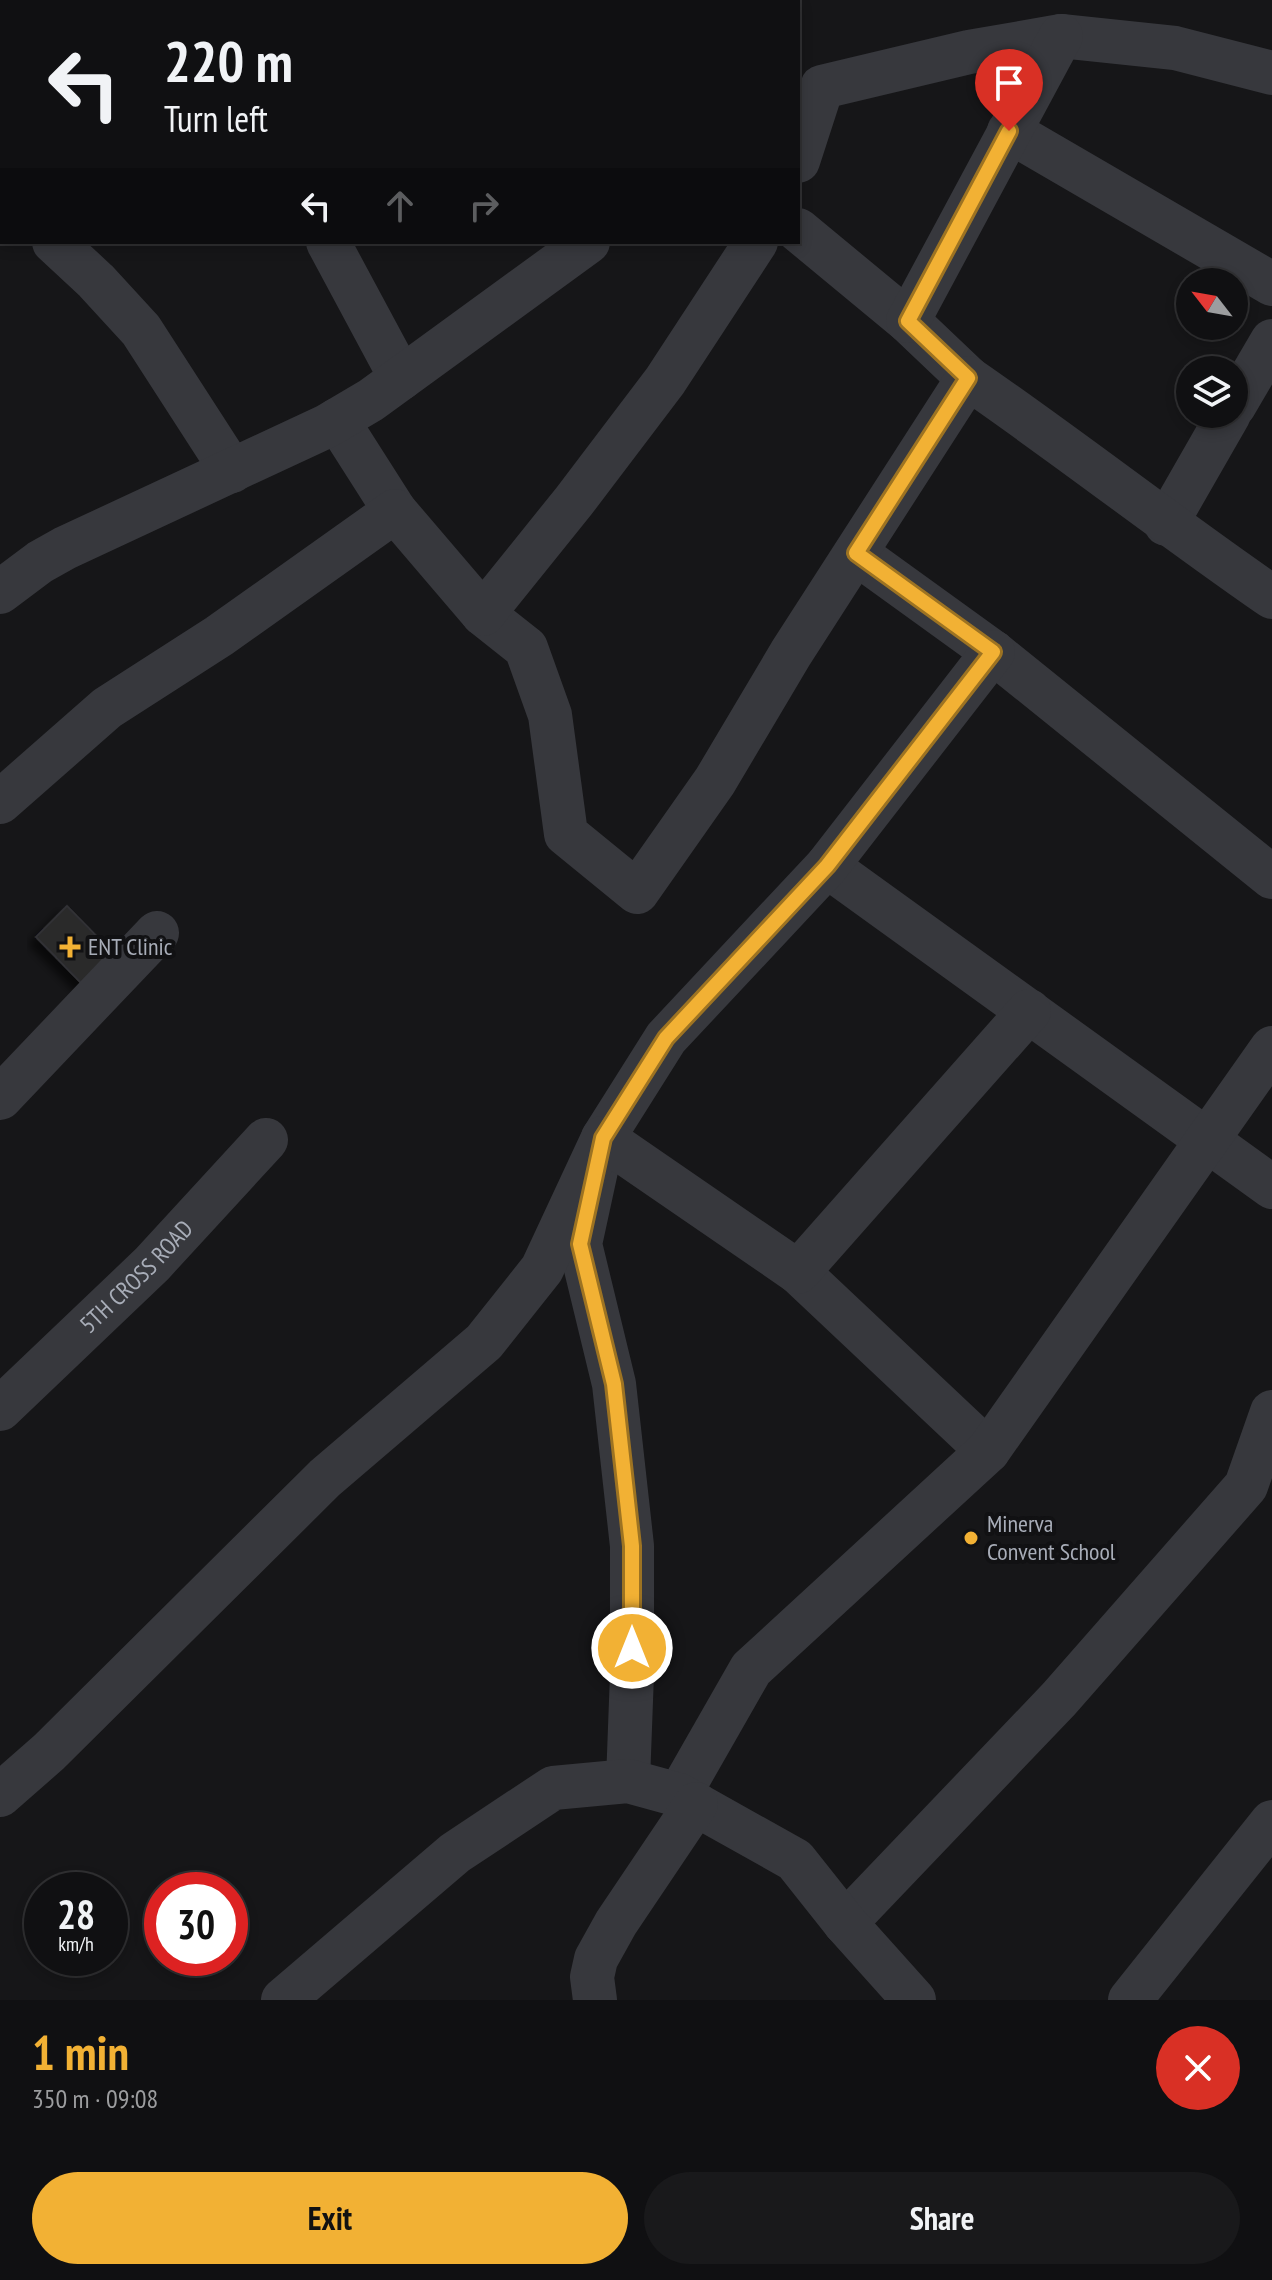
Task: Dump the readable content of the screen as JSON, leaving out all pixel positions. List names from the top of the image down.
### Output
{
  "streets": {
    "street": ["5TH CROSS ROAD"]
  },
  "places": {
    "health": ["ENT Clinic"],
    "other": ["Minerva Convent School"]
  },
  "north": "top left",
  "page": {
    "turn": ["220 m", "Turn left"],
    "speed": "28 km/h",
    "limit": "30",
    "heading": ["1 min", "350 m · 09:08"],
    "buttons": ["Exit", "Share"]
  }
}
